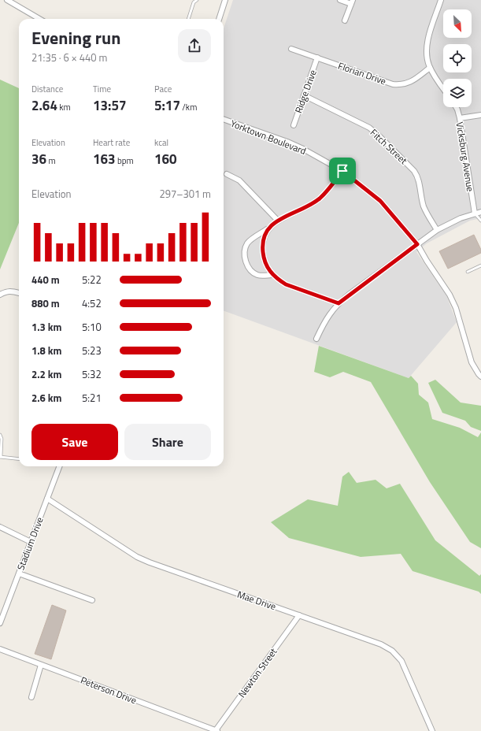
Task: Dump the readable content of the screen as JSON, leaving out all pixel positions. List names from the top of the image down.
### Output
{
  "streets": {
    "street": [
      "Florian Drive",
      "Ridge Drive",
      "Yorktown Boulevard",
      "Fitch Street",
      "Vicksburg Avenue",
      "Stadium Drive",
      "Mae Drive",
      "Newton Street",
      "Peterson Drive"
    ]
  },
  "crossings": [
    ["Florian Drive", "Ridge Drive"],
    ["Ridge Drive", "Fitch Street"],
    ["Stadium Drive", "Mae Drive"],
    ["Mae Drive", "Newton Street"],
    ["Newton Street", "Peterson Drive"]
  ],
  "north": "bottom right",
  "page": {
    "heading": ["Evening run", "21:35 · 6 × 440 m"],
    "stats": [
      ["Distance", "2.64 km"],
      ["Time", "13:57"],
      ["Pace", "5:17 /km"],
      ["Elevation", "36 m"],
      ["Heart rate", "163 bpm"],
      ["kcal", "160"]
    ],
    "chart": ["Elevation", "297–301 m"],
    "list": [
      {
        "name": "440 m",
        "note": "5:22"
      },
      {
        "name": "880 m",
        "note": "4:52"
      },
      {
        "name": "1.3 km",
        "note": "5:10"
      },
      {
        "name": "1.8 km",
        "note": "5:23"
      },
      {
        "name": "2.2 km",
        "note": "5:32"
      },
      {
        "name": "2.6 km",
        "note": "5:21"
      }
    ],
    "buttons": ["Save", "Share"]
  }
}
